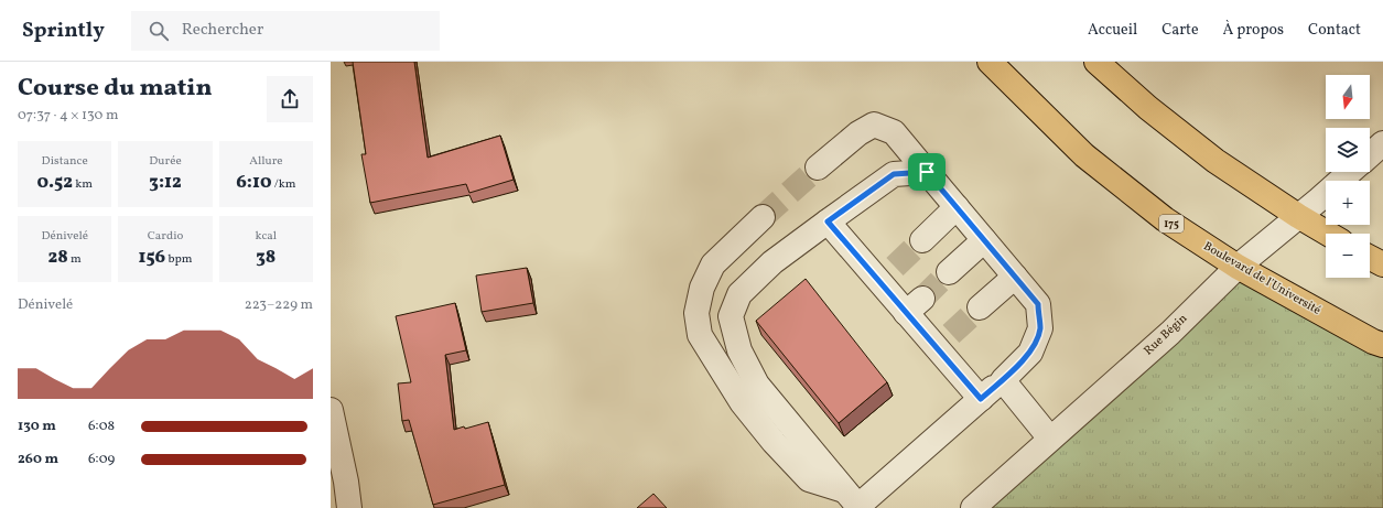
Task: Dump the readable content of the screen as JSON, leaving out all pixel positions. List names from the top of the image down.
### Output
{
  "streets": {
    "main road": ["175", "Boulevard de l'Université"],
    "street": ["Rue Bégin"]
  },
  "crossings": [
    ["Boulevard de l'Université", "Rue Bégin"]
  ],
  "north": "bottom",
  "page": {
    "header": "Sprintly",
    "search": "Rechercher",
    "nav": [
      "Accueil",
      "Carte",
      "À propos",
      "Contact"
    ],
    "heading": ["Course du matin", "07:37 · 4 × 130 m"],
    "map_buttons": ["+", "−"],
    "stats": [
      ["Distance", "0.52 km"],
      ["Durée", "3:12"],
      ["Allure", "6:10 /km"],
      ["Dénivelé", "28 m"],
      ["Cardio", "156 bpm"],
      ["kcal", "38"]
    ],
    "chart": ["Dénivelé", "223–229 m"],
    "list": [
      {
        "name": "130 m",
        "note": "6:08"
      },
      {
        "name": "260 m",
        "note": "6:09"
      }
    ]
  }
}
